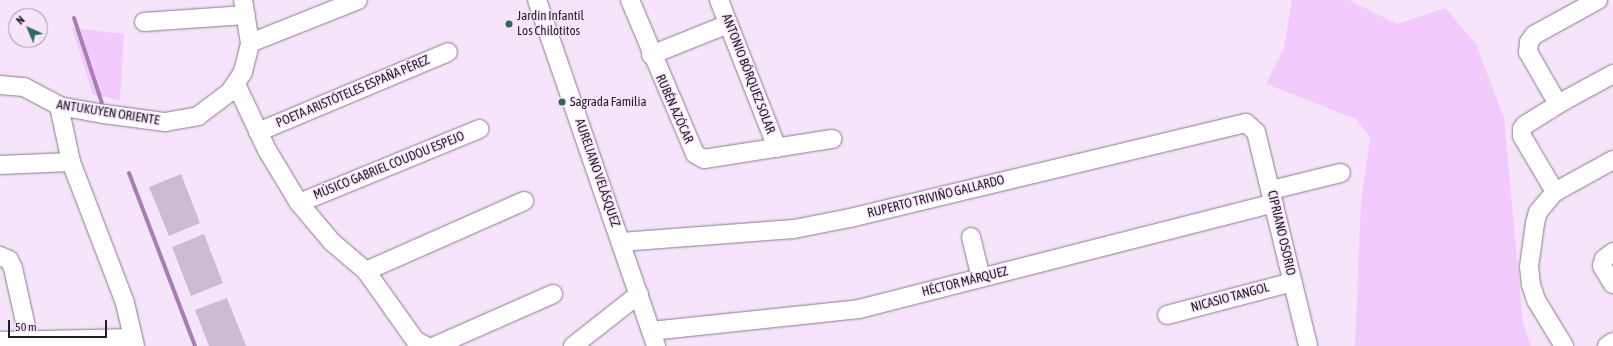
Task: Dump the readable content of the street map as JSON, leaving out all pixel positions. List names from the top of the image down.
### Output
{
  "streets": {
    "street": [
      "ANTONIO BÓRQUEZ SOLAR",
      "POETA ARISTÓTELES ESPAÑA PÉREZ",
      "RUBÉN AZÓCAR",
      "ANTUKUYEN ORIENTE",
      "MÚSICO GABRIEL COUDOU ESPEJO",
      "AURELIANO VELÁSQUEZ",
      "RUPERTO TRIVIÑO GALLARDO",
      "CIPRIANO OSORIO",
      "HÉCTOR MÁRQUEZ",
      "NICASIO TANGOL"
    ]
  },
  "crossings": [
    ["ANTONIO BÓRQUEZ SOLAR", "RUBÉN AZÓCAR"],
    ["AURELIANO VELÁSQUEZ", "RUPERTO TRIVIÑO GALLARDO"],
    ["AURELIANO VELÁSQUEZ", "HÉCTOR MÁRQUEZ"],
    ["RUPERTO TRIVIÑO GALLARDO", "CIPRIANO OSORIO"],
    ["CIPRIANO OSORIO", "HÉCTOR MÁRQUEZ"],
    ["CIPRIANO OSORIO", "NICASIO TANGOL"]
  ],
  "places": ["Jardín Infantil Los Chilotitos", "Sagrada Familia"],
  "scale_bar": "50 m",
  "north": "top left"
}
